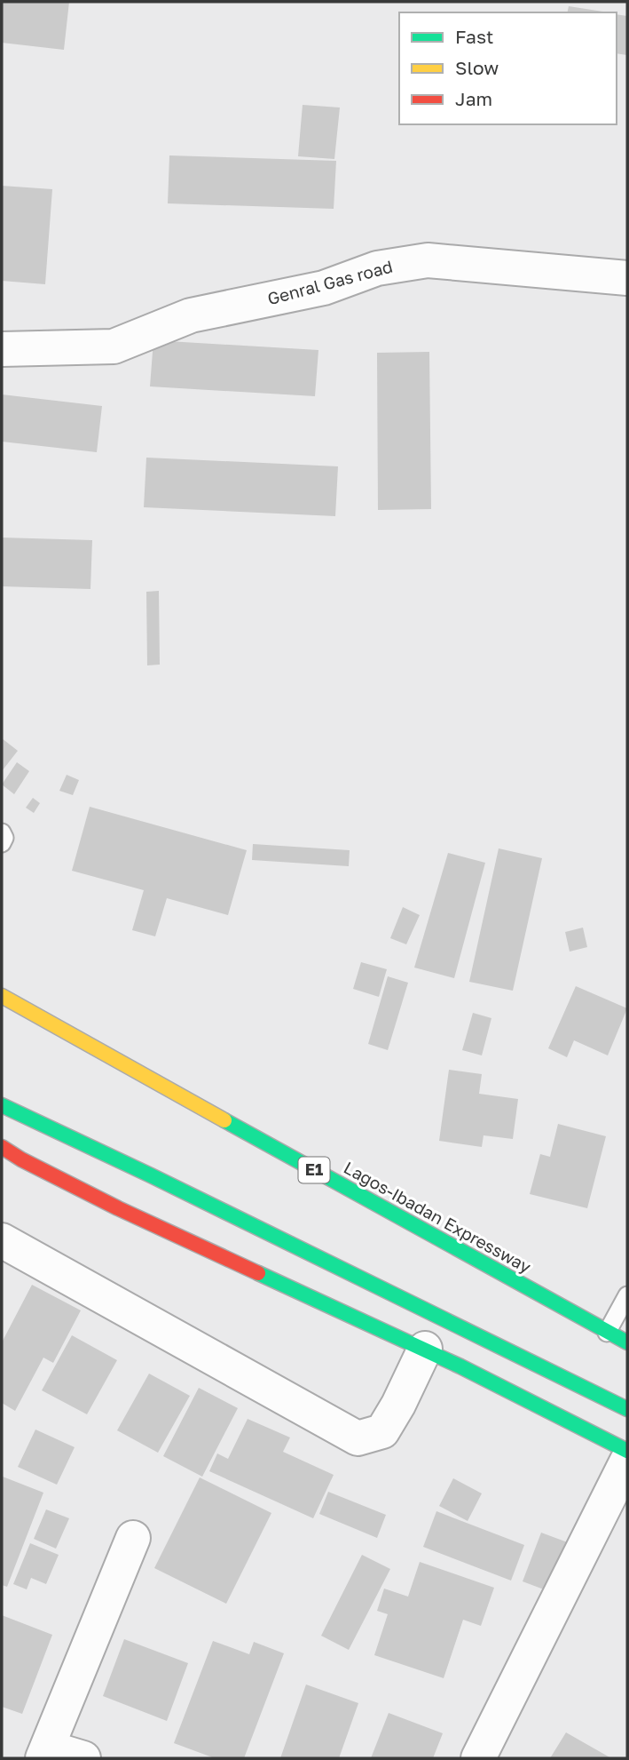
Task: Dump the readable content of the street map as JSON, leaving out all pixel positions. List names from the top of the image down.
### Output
{
  "streets": {
    "main road": ["E1", "Lagos-Ibadan Expressway"],
    "street": ["Genral Gas road"]
  },
  "legend": ["Fast", "Slow", "Jam"]
}
